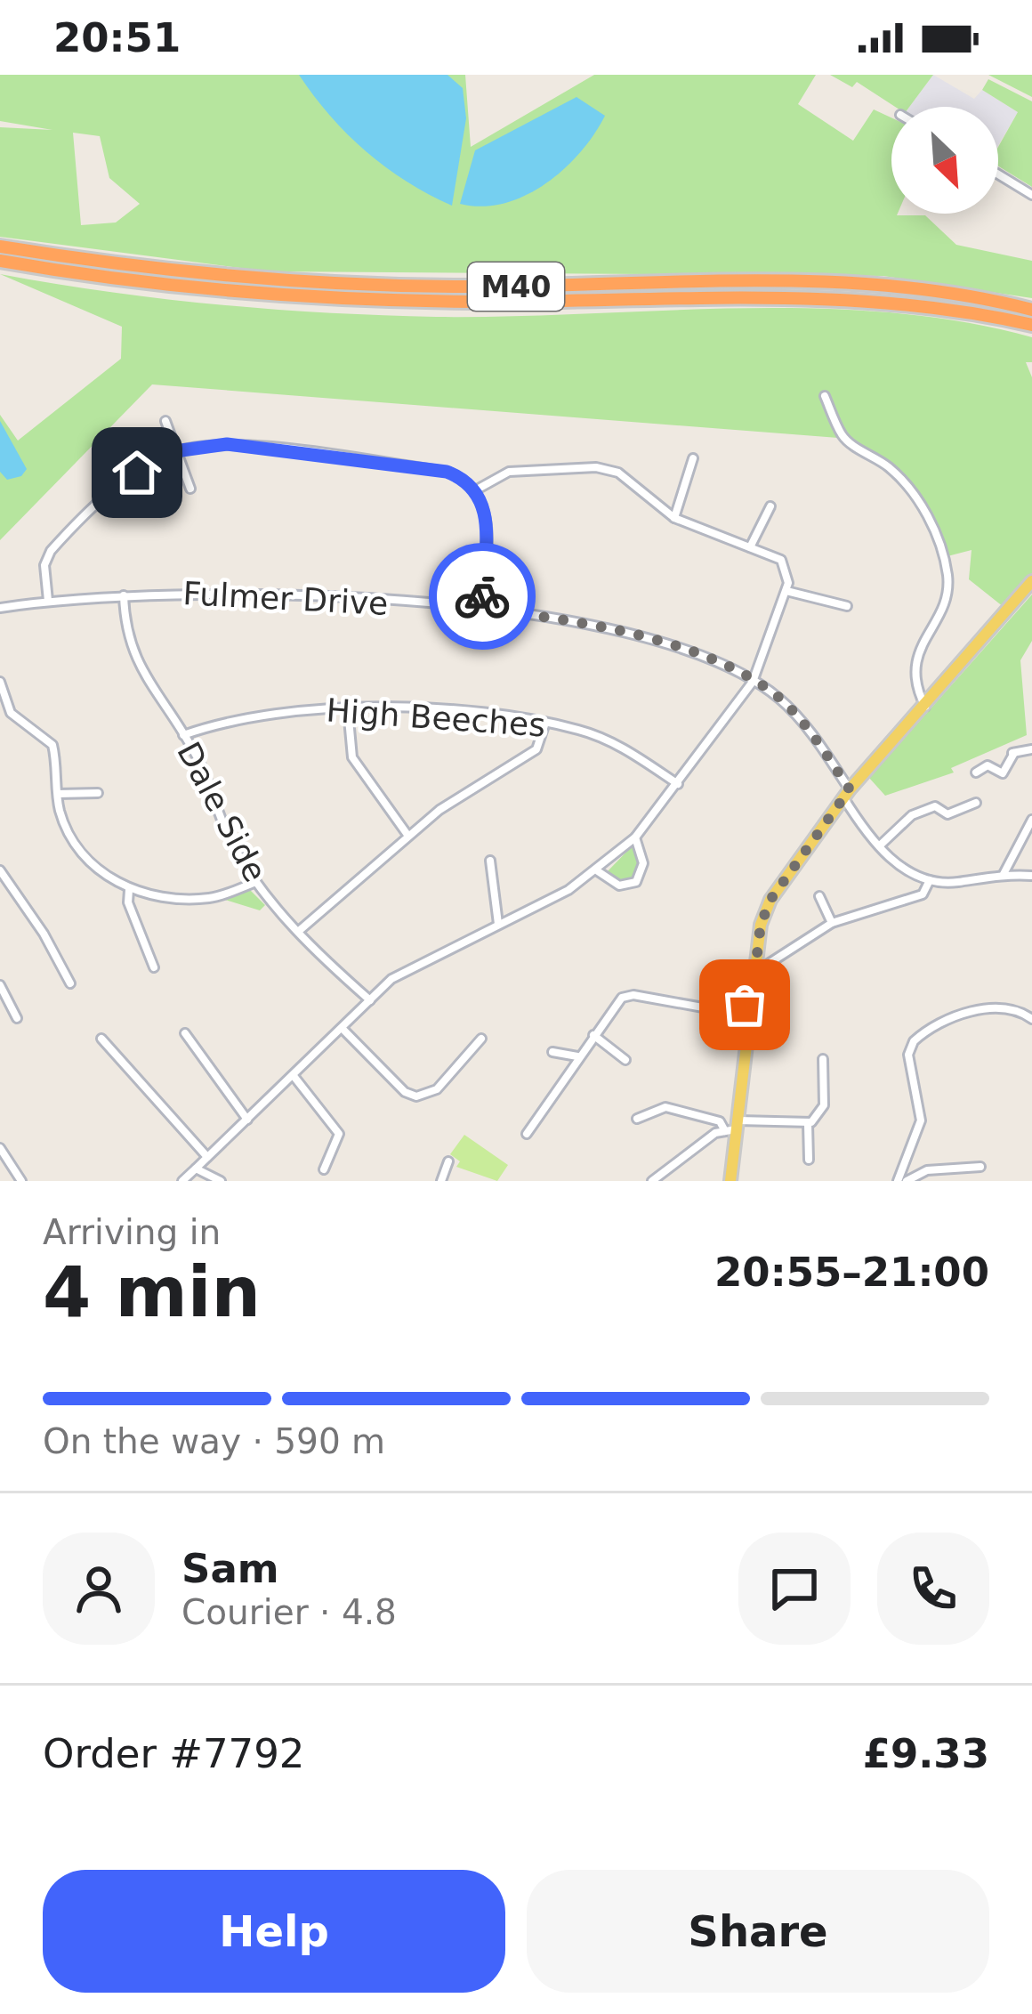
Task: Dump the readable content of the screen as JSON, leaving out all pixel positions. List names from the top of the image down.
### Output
{
  "streets": {
    "highway": ["M40"],
    "street": ["Fulmer Drive", "High Beeches", "Dale Side"]
  },
  "crossings": [
    ["Fulmer Drive", "Dale Side"],
    ["High Beeches", "Dale Side"]
  ],
  "north": "bottom right",
  "page": {
    "status": "20:51",
    "heading": ["4 min", "Arriving in", "20:55–21:00"],
    "panel": [
      "Sam",
      "Courier · 4.8",
      "Order #7792",
      "£9.33"
    ],
    "bar": "On the way · 590 m",
    "buttons": ["Help", "Share"]
  }
}
